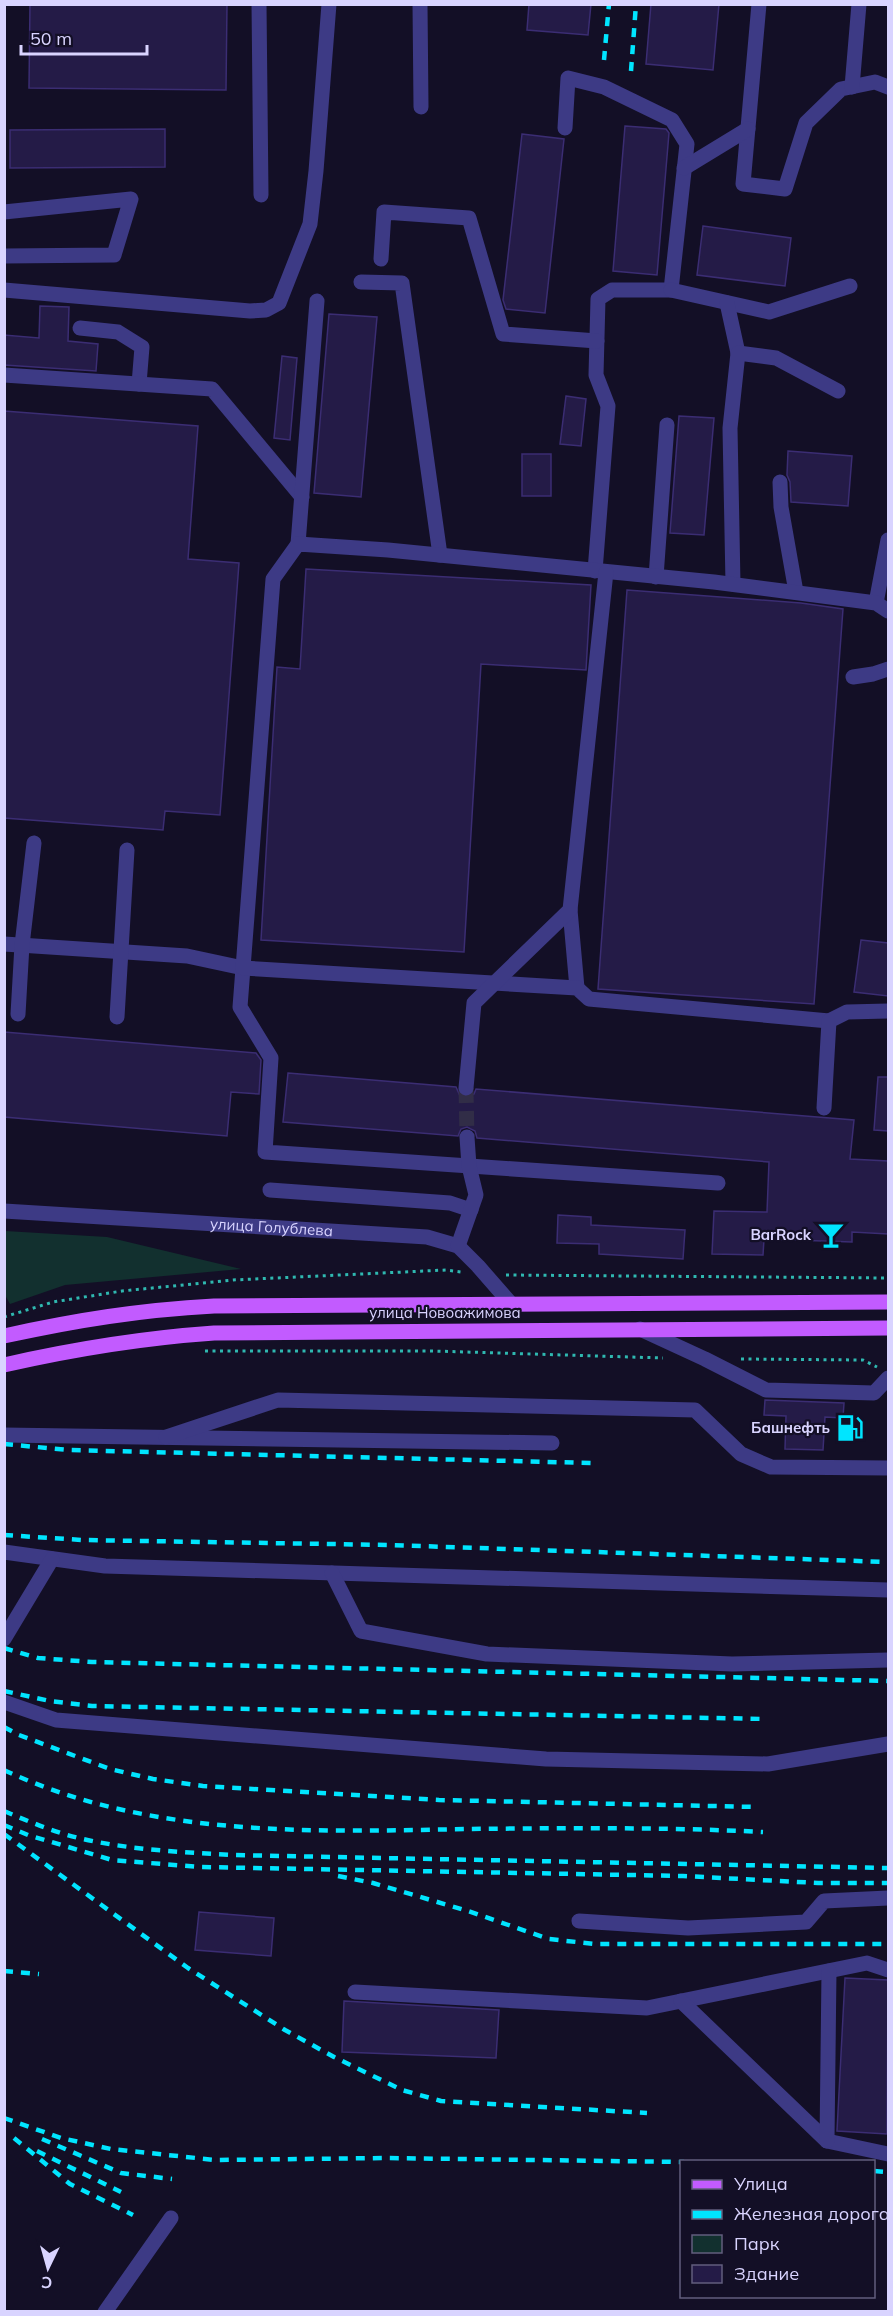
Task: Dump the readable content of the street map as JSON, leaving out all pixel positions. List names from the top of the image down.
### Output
{
  "streets": {
    "main road": ["улица Новоажимова"],
    "street": ["улица Голублева"]
  },
  "crossings": [
    ["улица Голублева", "улица Новоажимова"]
  ],
  "places": {
    "bar": ["BarRock"],
    "fuel station": ["Башнефть"]
  },
  "legend": [
    "Улица",
    "Железная дорога",
    "Парк",
    "Здание"
  ],
  "scale_bar": "50 m",
  "north": "bottom"
}
